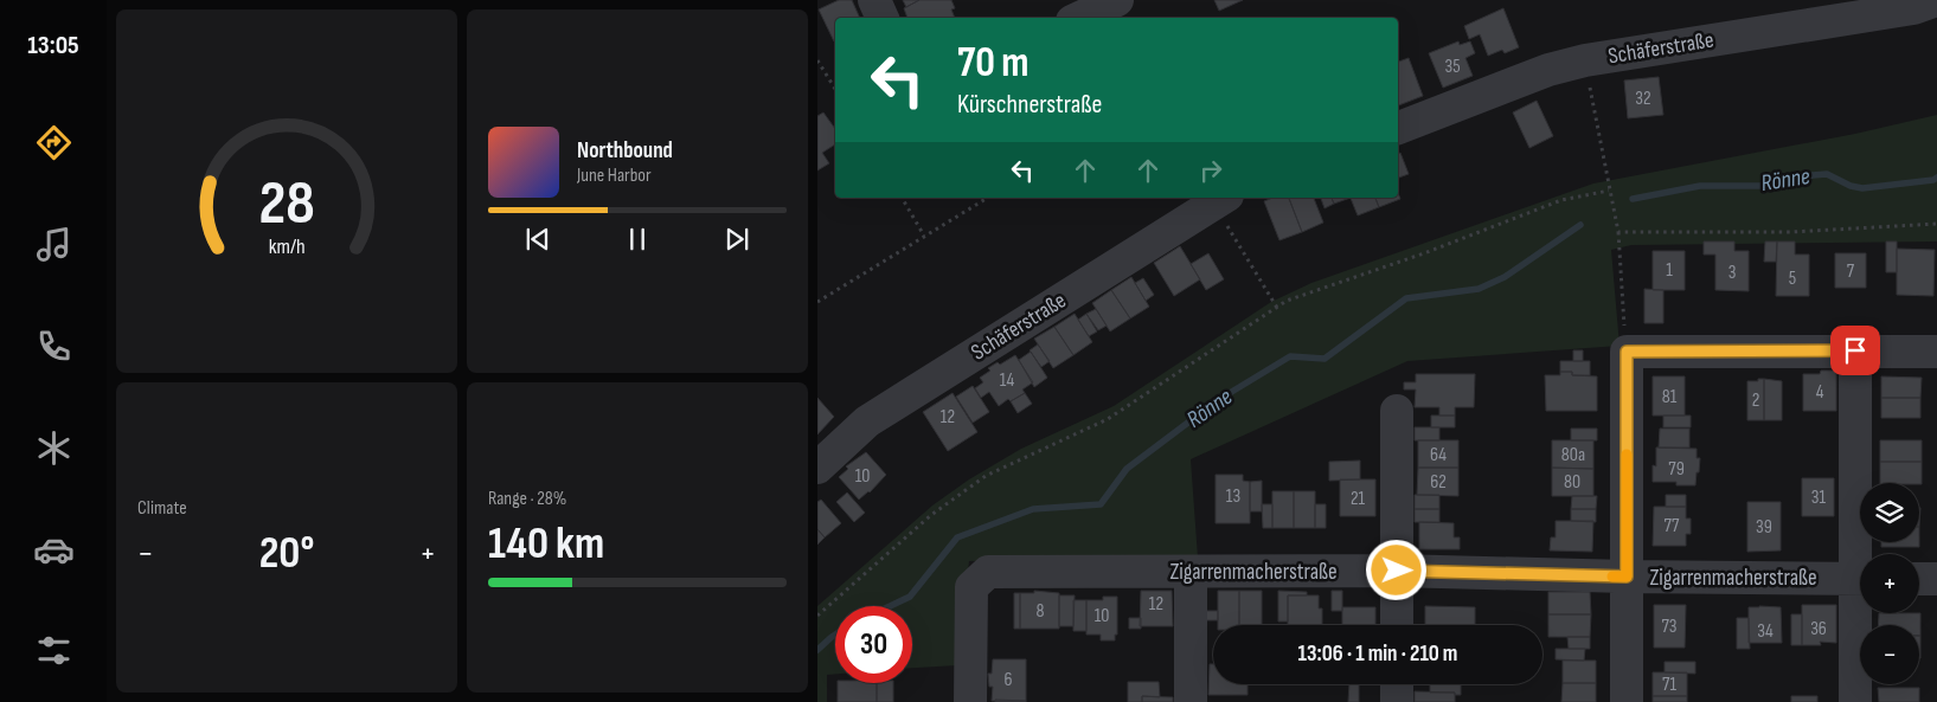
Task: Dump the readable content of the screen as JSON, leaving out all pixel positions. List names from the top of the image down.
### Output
{
  "streets": {
    "street": ["Schäferstraße", "Zigarrenmacherstraße"]
  },
  "water": ["Rönne"],
  "house_numbers": [
    "35",
    "32",
    "1",
    "7",
    "3",
    "5",
    "14",
    "4",
    "81",
    "2",
    "12",
    "64",
    "80a",
    "79",
    "10",
    "62",
    "80",
    "13",
    "31",
    "21",
    "77",
    "39",
    "12",
    "8",
    "10",
    "73",
    "36",
    "34",
    "6",
    "71"
  ],
  "page": {
    "tabs": "13:05",
    "turn": ["70 m", "Kürschnerstraße"],
    "song": ["Northbound", "June Harbor"],
    "tile": [
      "Climate",
      ["Range · 28%", "140 km"]
    ],
    "map_buttons": ["+", "−"],
    "heat": ["−", "20°", "+"],
    "limit": "30",
    "trip": "13:06 · 1 min · 210 m",
    "gauge": ["28", "km/h"]
  }
}
